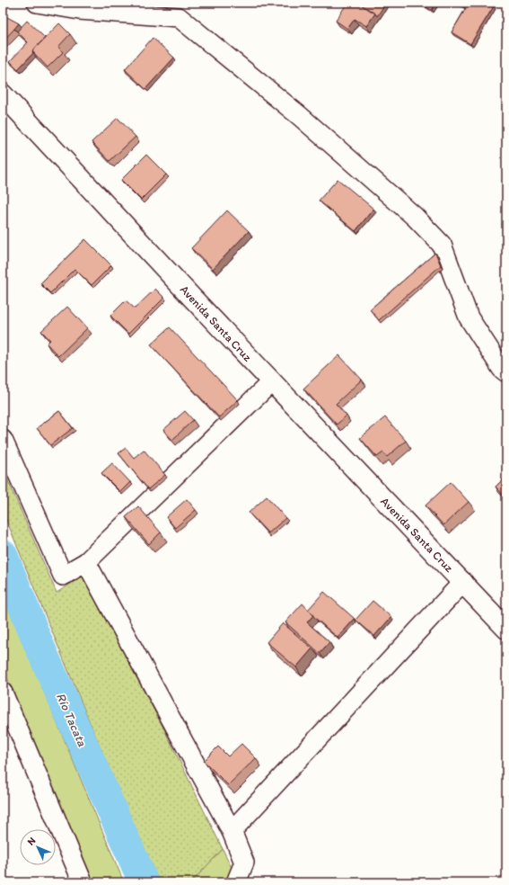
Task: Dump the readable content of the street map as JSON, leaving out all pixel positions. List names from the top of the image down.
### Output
{
  "streets": {
    "main road": ["Avenida Santa Cruz"]
  },
  "water": ["Río Tacata"],
  "north": "top left"
}
